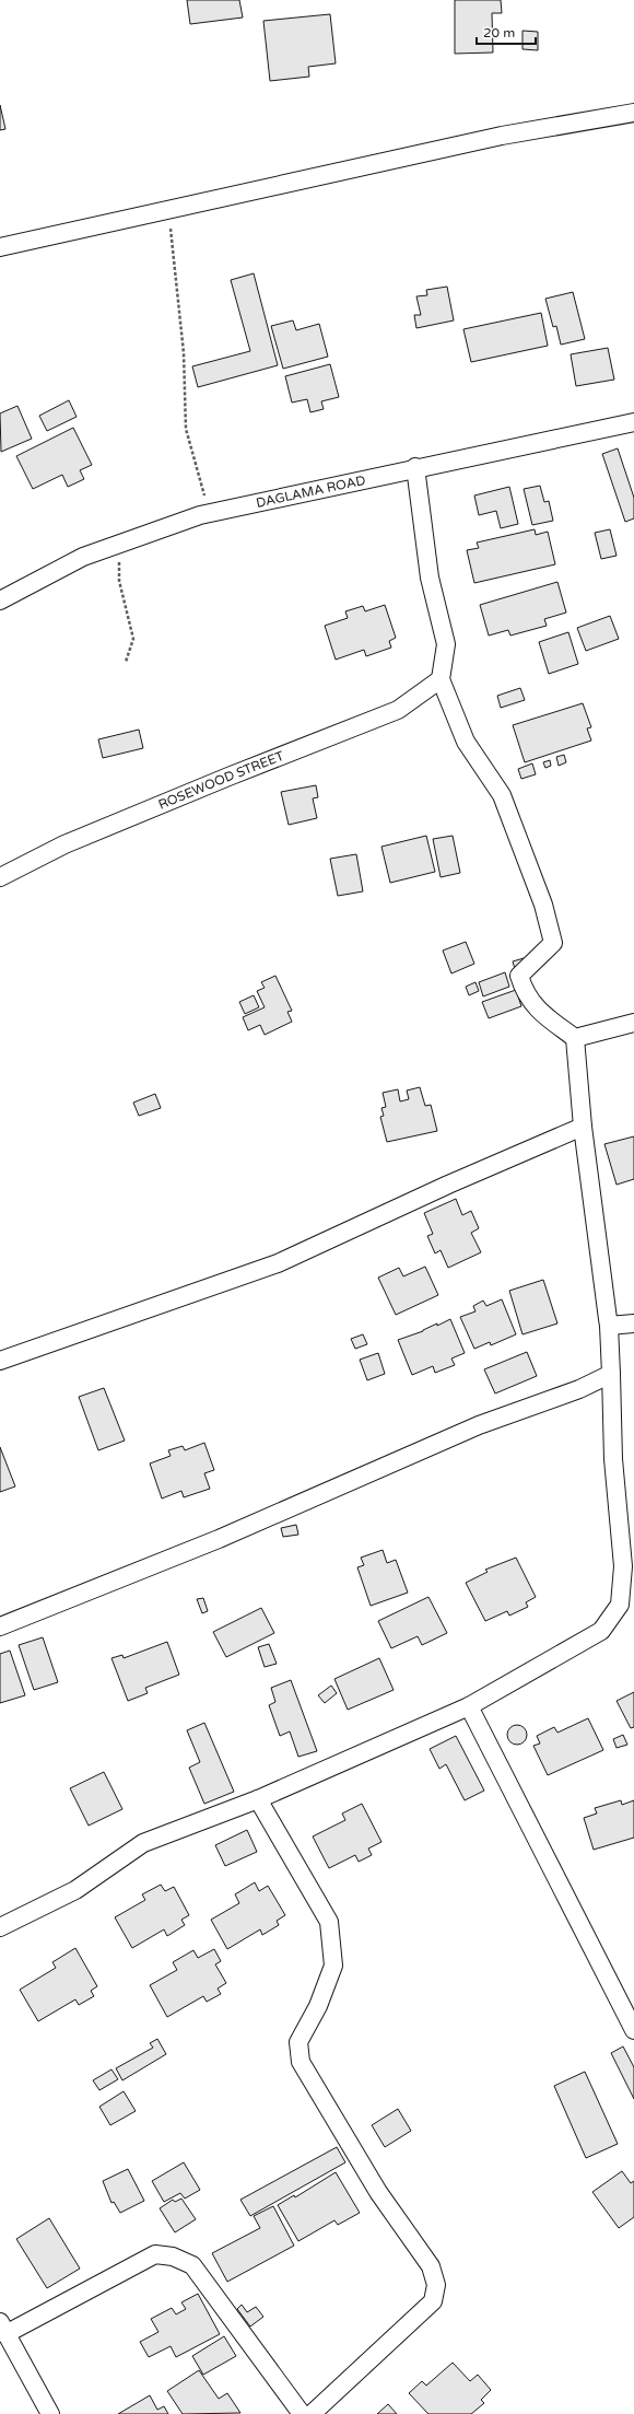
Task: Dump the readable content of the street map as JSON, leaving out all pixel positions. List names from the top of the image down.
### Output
{
  "streets": {
    "street": ["DAGLAMA ROAD", "ROSEWOOD STREET"]
  },
  "scale_bar": "20 m"
}
